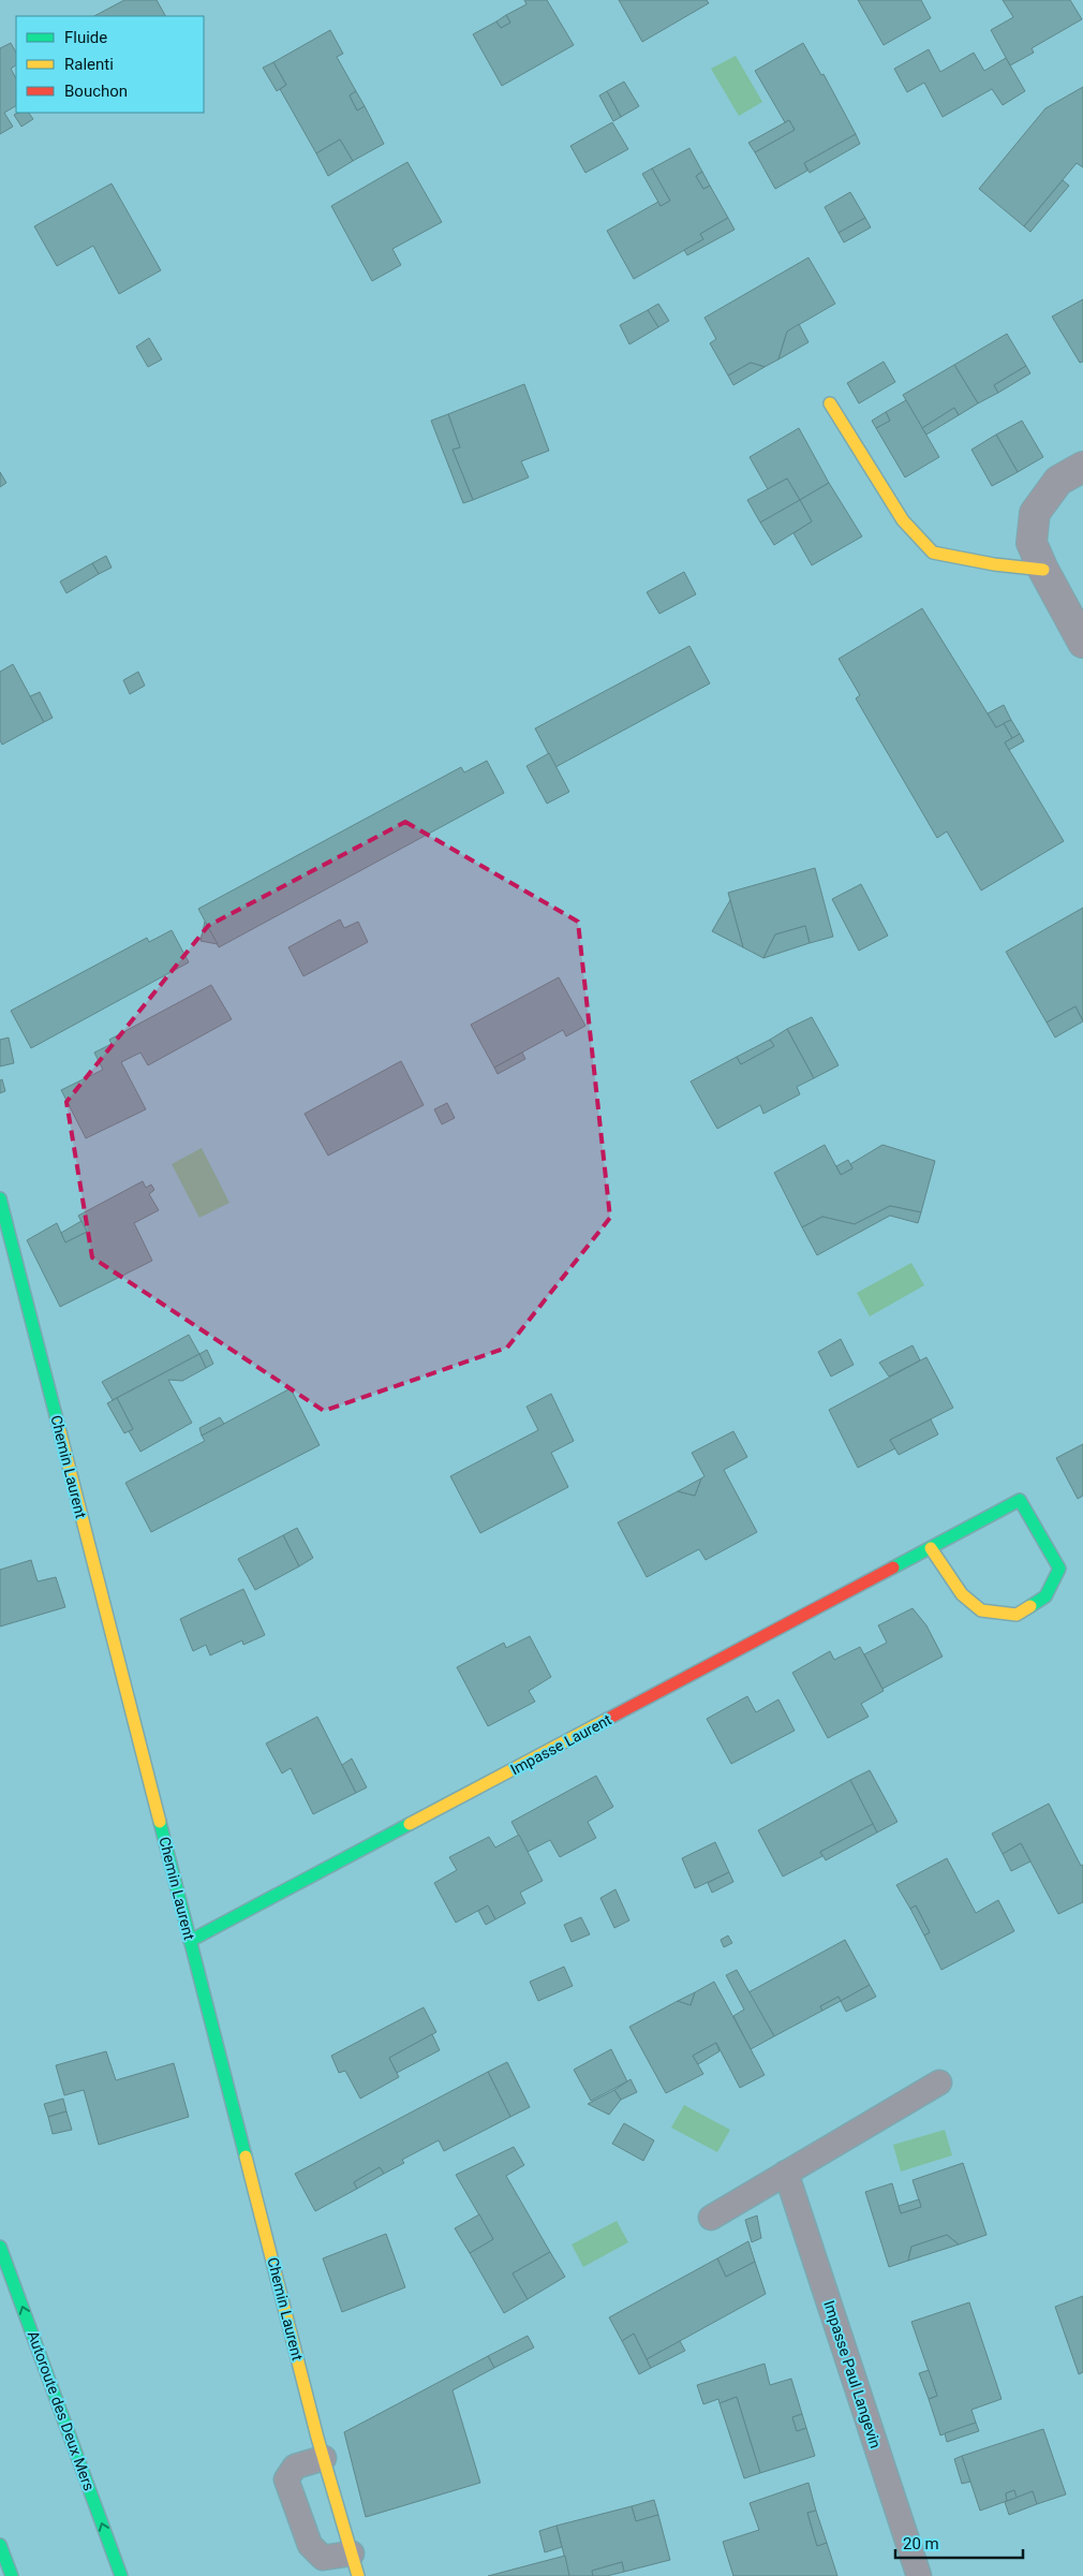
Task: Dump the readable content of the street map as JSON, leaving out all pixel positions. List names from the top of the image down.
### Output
{
  "streets": {
    "main road": ["Chemin Laurent", "Impasse Laurent", "Autoroute des Deux Mers"],
    "lane": ["Impasse Paul Langevin"]
  },
  "crossings": [
    ["Chemin Laurent", "Impasse Laurent"]
  ],
  "one_way": ["Autoroute des Deux Mers"],
  "legend": ["Fluide", "Ralenti", "Bouchon"],
  "scale_bar": "20 m"
}
